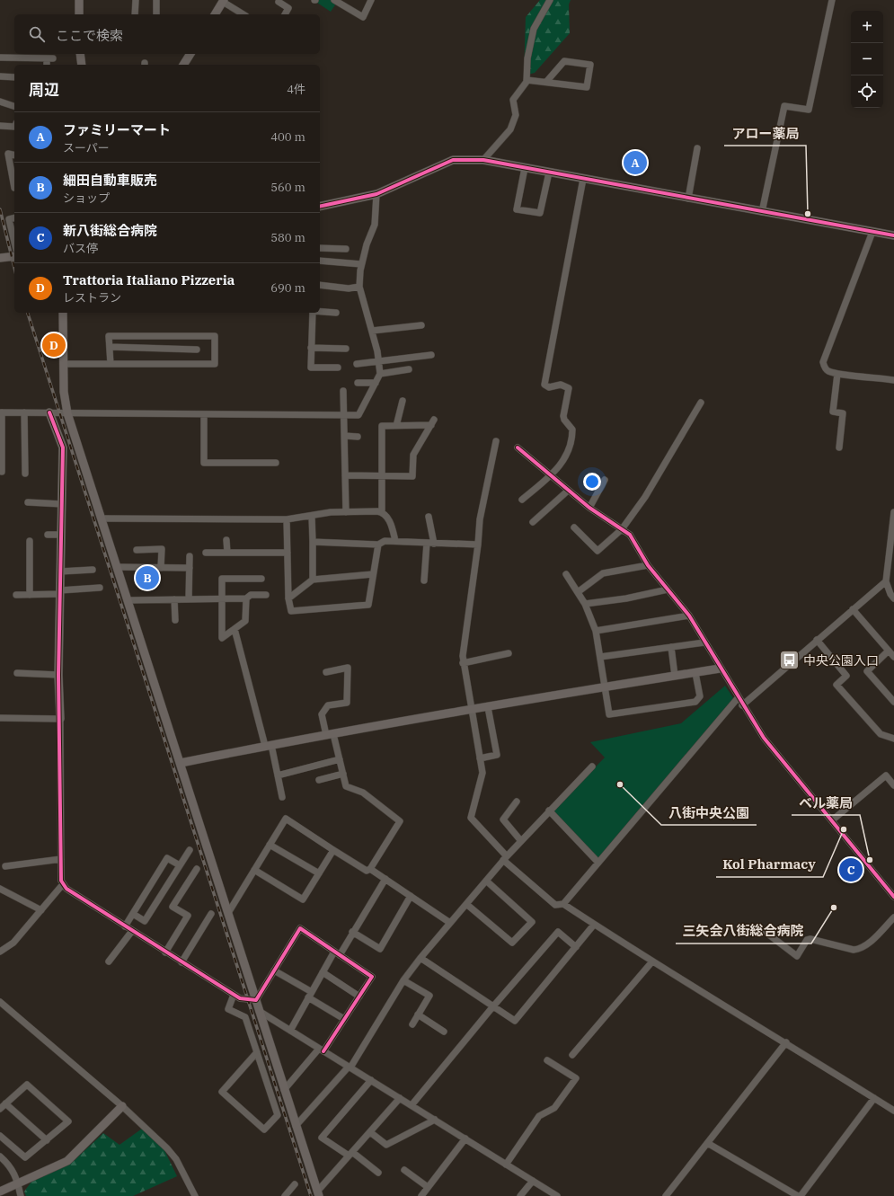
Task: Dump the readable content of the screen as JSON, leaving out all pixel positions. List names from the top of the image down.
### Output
{
  "places": {
    "other": [
      "アロー薬局",
      "八街中央公園",
      "Kol Pharmacy",
      "ベル薬局",
      "三矢会八街総合病院"
    ],
    "bus stop": ["中央公園入口"]
  },
  "page": {
    "map_buttons": ["+", "−"],
    "search": "ここで検索",
    "heading": ["周辺", "4件"],
    "list": [
      {
        "mark": "A",
        "name": "ファミリーマート",
        "note": "スーパー",
        "value": "400 m"
      },
      {
        "mark": "B",
        "name": "細田自動車販売",
        "note": "ショップ",
        "value": "560 m"
      },
      {
        "mark": "C",
        "name": "新八街総合病院",
        "note": "バス停",
        "value": "580 m"
      },
      {
        "mark": "D",
        "name": "Trattoria Italiano Pizzeria",
        "note": "レストラン",
        "value": "690 m"
      }
    ],
    "pins": [
      "A",
      "D",
      "B",
      "C"
    ]
  }
}
